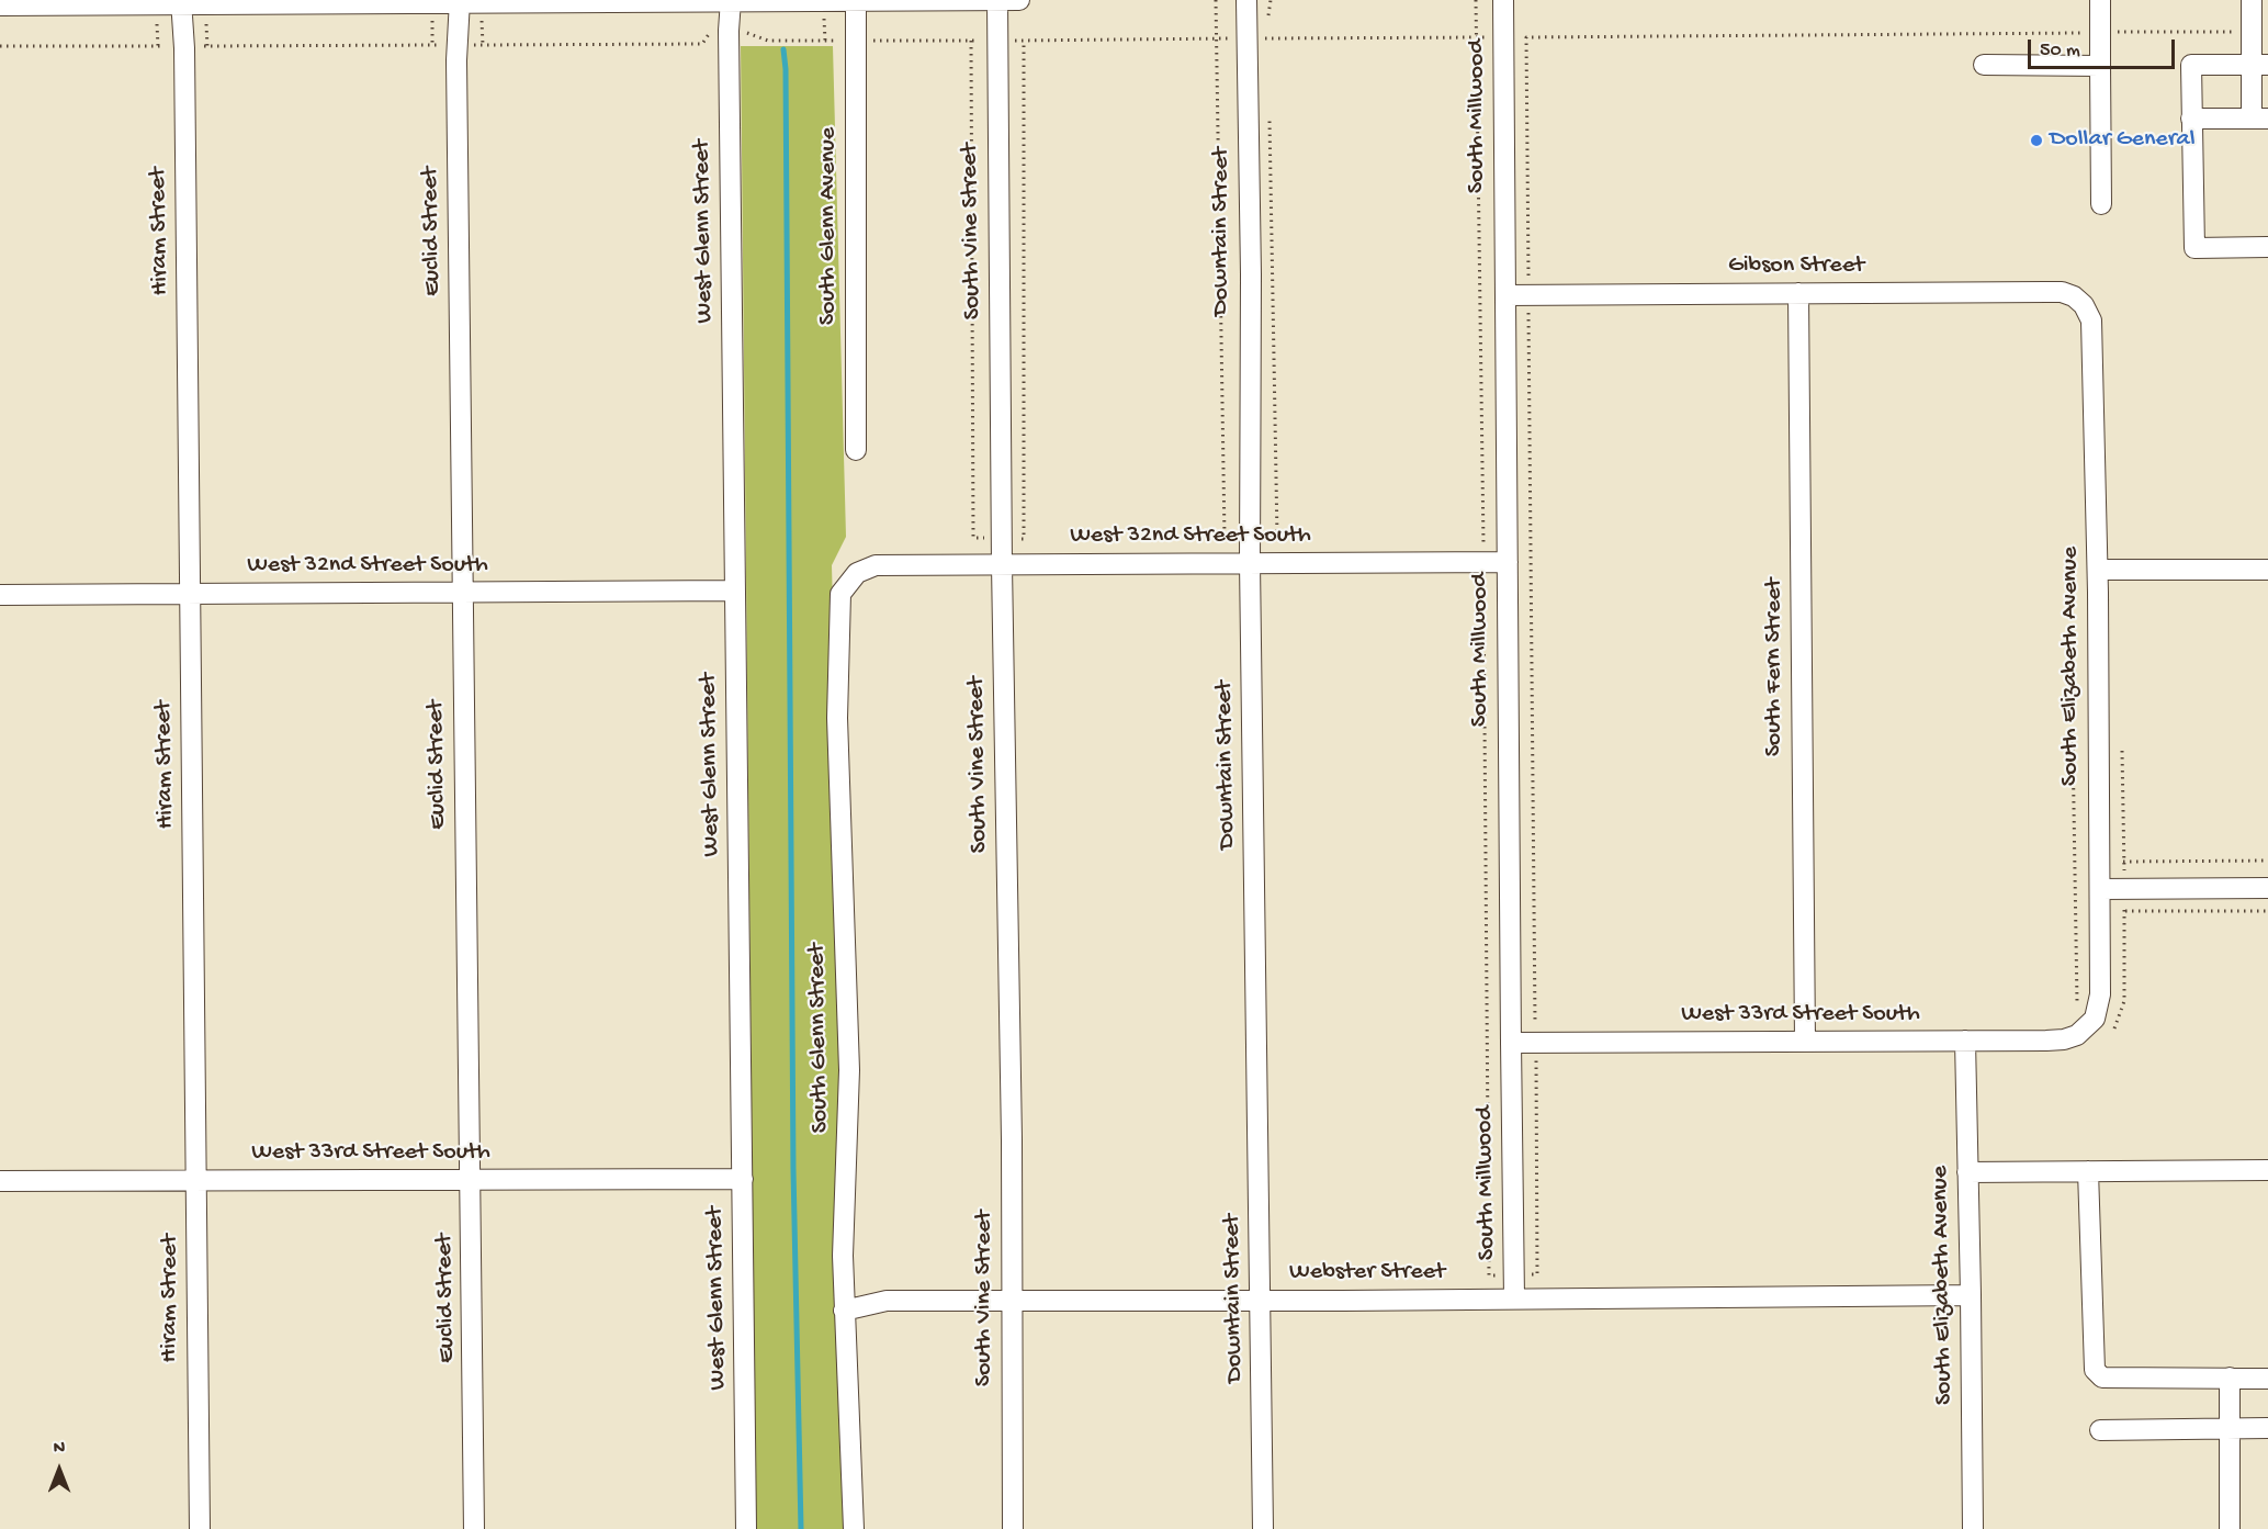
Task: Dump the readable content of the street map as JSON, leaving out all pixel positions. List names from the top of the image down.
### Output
{
  "streets": {
    "street": [
      "South Millwood",
      "South Glenn Avenue",
      "Hiram Street",
      "Euclid Street",
      "West Glenn Street",
      "South Vine Street",
      "Downtain Street",
      "Gibson Street",
      "West 32nd Street South",
      "South Elizabeth Avenue",
      "South Fern Street",
      "West 33rd Street South",
      "South Glenn Street",
      "Webster Street"
    ]
  },
  "crossings": [
    ["South Millwood", "Gibson Street"],
    ["South Millwood", "West 32nd Street South"],
    ["South Millwood", "West 33rd Street South"],
    ["South Millwood", "Webster Street"],
    ["Hiram Street", "West 32nd Street South"],
    ["Hiram Street", "West 33rd Street South"],
    ["Euclid Street", "West 32nd Street South"],
    ["Euclid Street", "West 33rd Street South"],
    ["West Glenn Street", "West 32nd Street South"],
    ["West Glenn Street", "West 33rd Street South"],
    ["South Vine Street", "West 32nd Street South"],
    ["South Vine Street", "Webster Street"],
    ["Downtain Street", "West 32nd Street South"],
    ["Downtain Street", "Webster Street"],
    ["Gibson Street", "South Elizabeth Avenue"],
    ["Gibson Street", "South Fern Street"],
    ["West 32nd Street South", "South Glenn Street"],
    ["South Elizabeth Avenue", "West 33rd Street South"],
    ["South Elizabeth Avenue", "Webster Street"],
    ["South Fern Street", "West 33rd Street South"],
    ["South Glenn Street", "Webster Street"]
  ],
  "places": ["Dollar General"],
  "scale_bar": "50 m",
  "north": "top"
}
